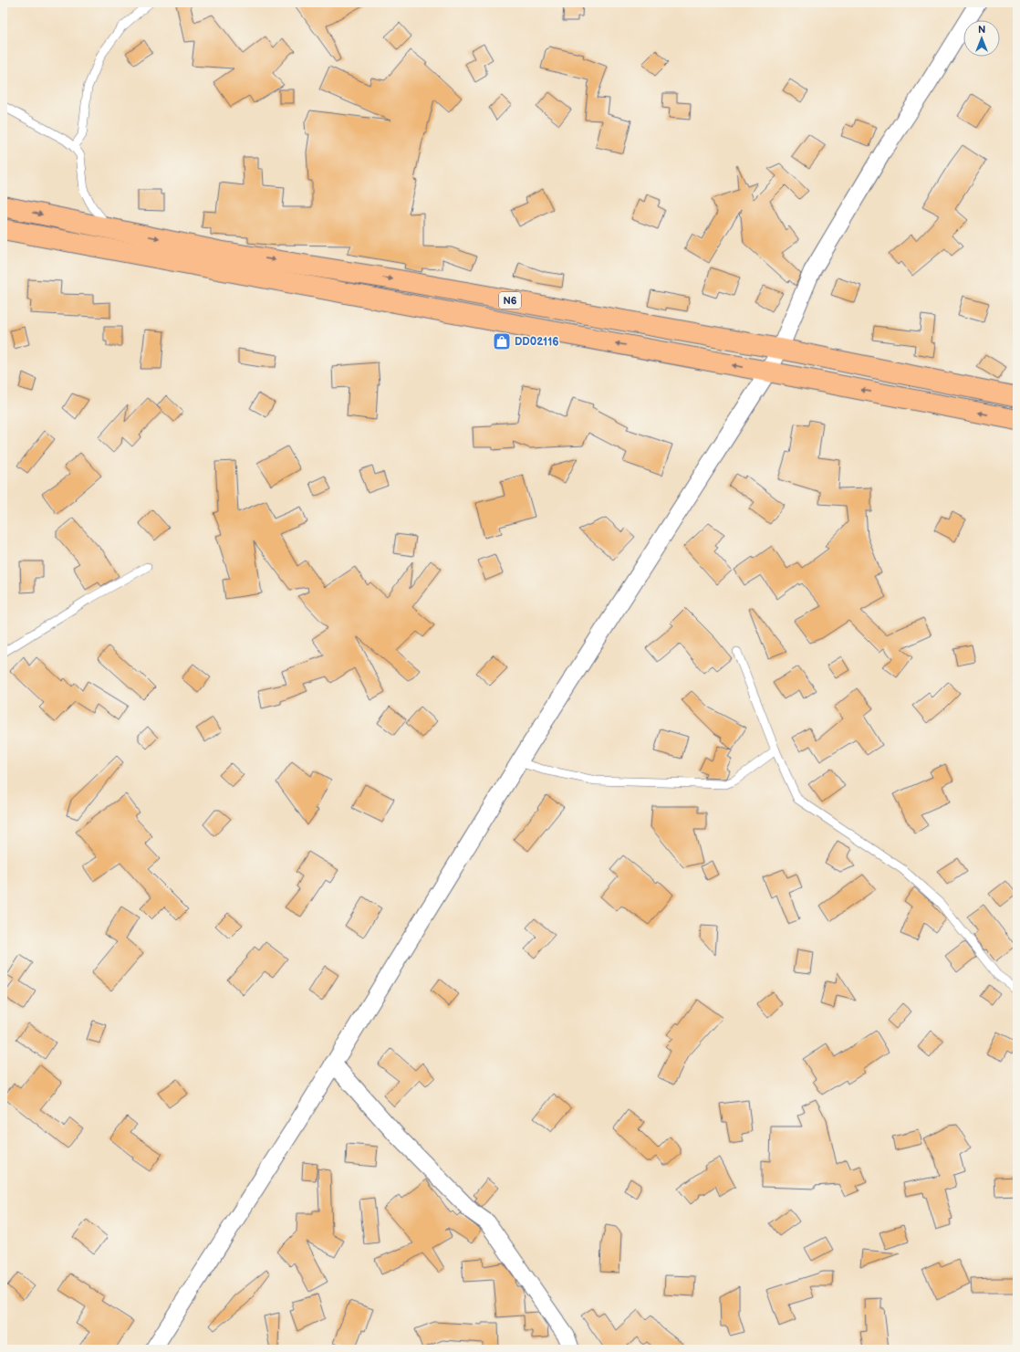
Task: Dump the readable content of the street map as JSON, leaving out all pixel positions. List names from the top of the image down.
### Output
{
  "streets": {
    "highway": ["N6"]
  },
  "places": {
    "shop": ["DD02116"]
  },
  "north": "top"
}
